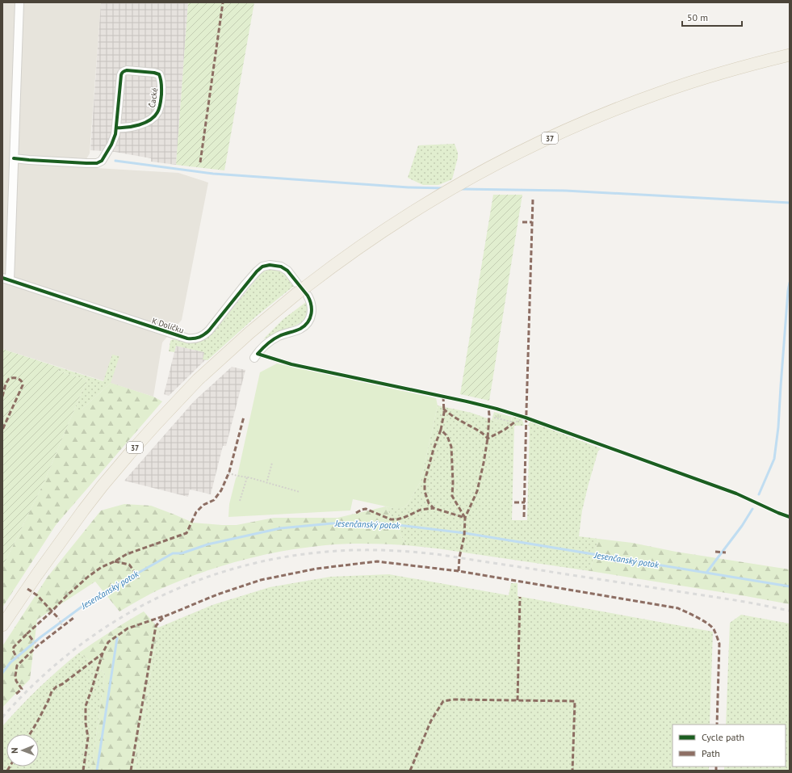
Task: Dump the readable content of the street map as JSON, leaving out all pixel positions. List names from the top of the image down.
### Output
{
  "streets": {
    "main road": ["37"],
    "street": ["Čacké", "K Dolíčku"]
  },
  "crossings": [
    ["37", "K Dolíčku"]
  ],
  "water": ["Jesenčanský potok"],
  "legend": ["Cycle path", "Path"],
  "scale_bar": "50 m",
  "north": "left"
}
